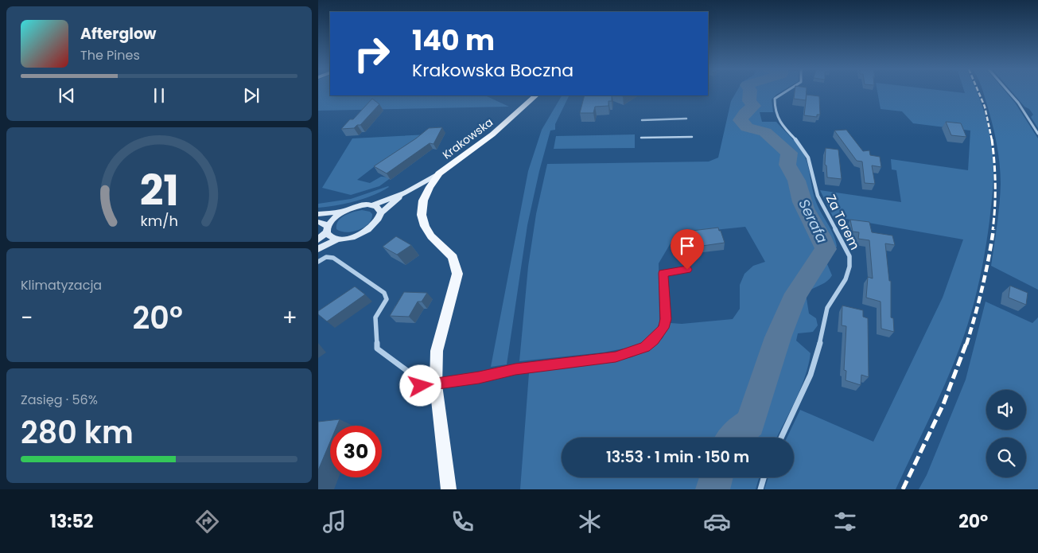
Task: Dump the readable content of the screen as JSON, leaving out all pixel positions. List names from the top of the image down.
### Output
{
  "streets": {
    "main road": ["Krakowska"],
    "street": ["Za Torem"]
  },
  "water": ["Serafa"],
  "page": {
    "turn": ["140 m", "Krakowska Boczna"],
    "song": ["Afterglow", "The Pines"],
    "tile": [
      "Klimatyzacja",
      ["Zasięg · 56%", "280 km"]
    ],
    "heat": ["−", "20°", "+"],
    "limit": "30",
    "trip": "13:53 · 1 min · 150 m",
    "tabs": ["13:52", "20°"],
    "gauge": ["21", "km/h"]
  }
}
